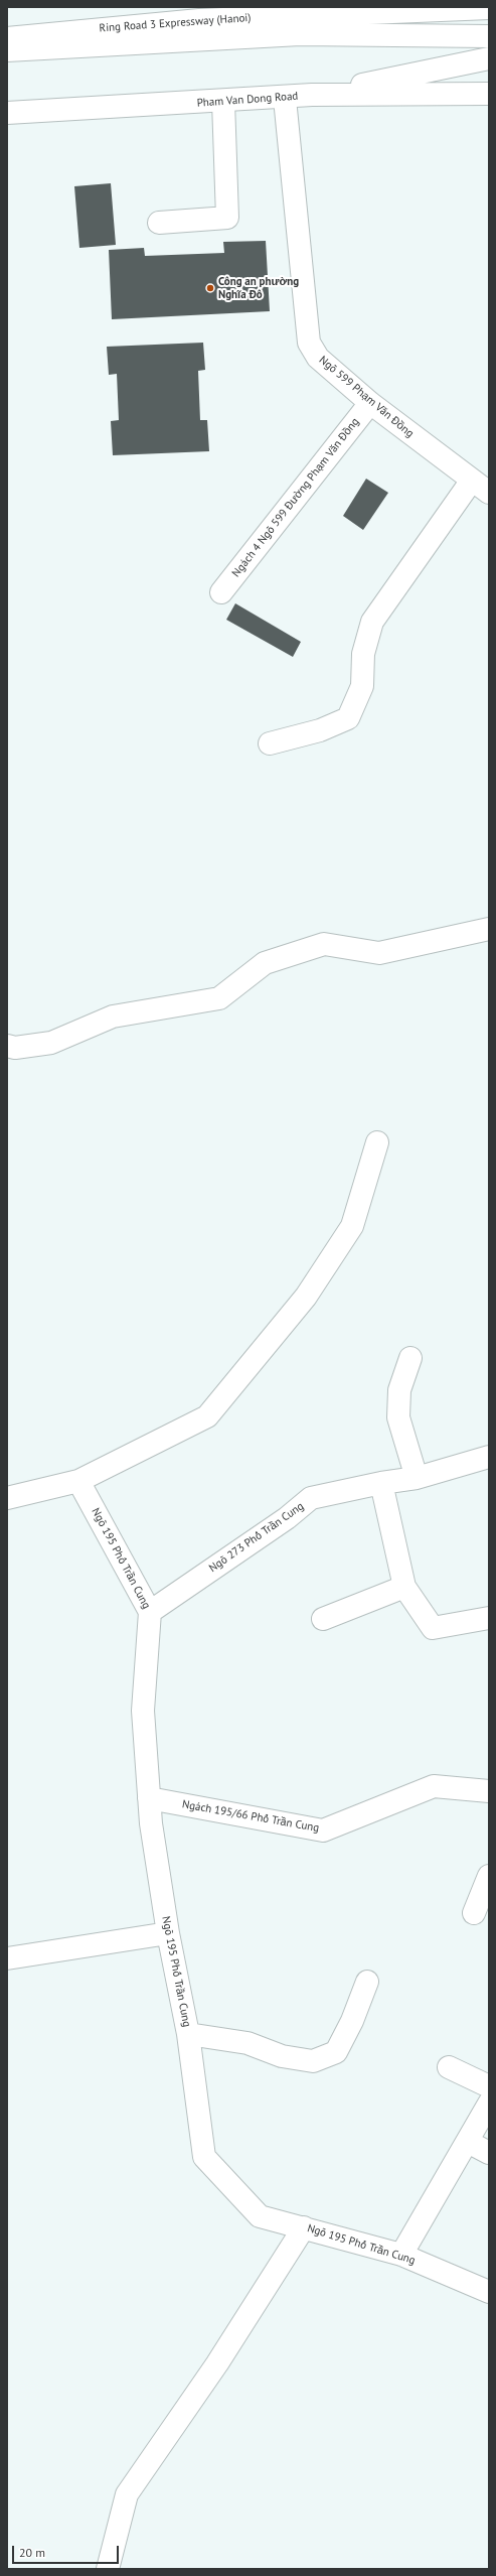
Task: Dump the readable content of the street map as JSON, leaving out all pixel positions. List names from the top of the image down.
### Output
{
  "streets": {
    "main road": [
      "Ring Road 3 Expressway (Hanoi)",
      "Pham Van Dong Road",
      "Ngõ 599 Phạm Văn Đồng",
      "Ngách 4 Ngõ 599 Đường Phạm Văn Đồng",
      "Ngõ 273 Phố Trần Cung",
      "Ngõ 195 Phố Trần Cung",
      "Ngách 195/66 Phố Trần Cung"
    ]
  },
  "crossings": [
    ["Pham Van Dong Road", "Ngõ 599 Phạm Văn Đồng"],
    ["Ngõ 599 Phạm Văn Đồng", "Ngách 4 Ngõ 599 Đường Phạm Văn Đồng"],
    ["Ngõ 273 Phố Trần Cung", "Ngõ 195 Phố Trần Cung"],
    ["Ngõ 195 Phố Trần Cung", "Ngách 195/66 Phố Trần Cung"]
  ],
  "places": ["Công an phường Nghĩa Đô"],
  "scale_bar": "20 m"
}
